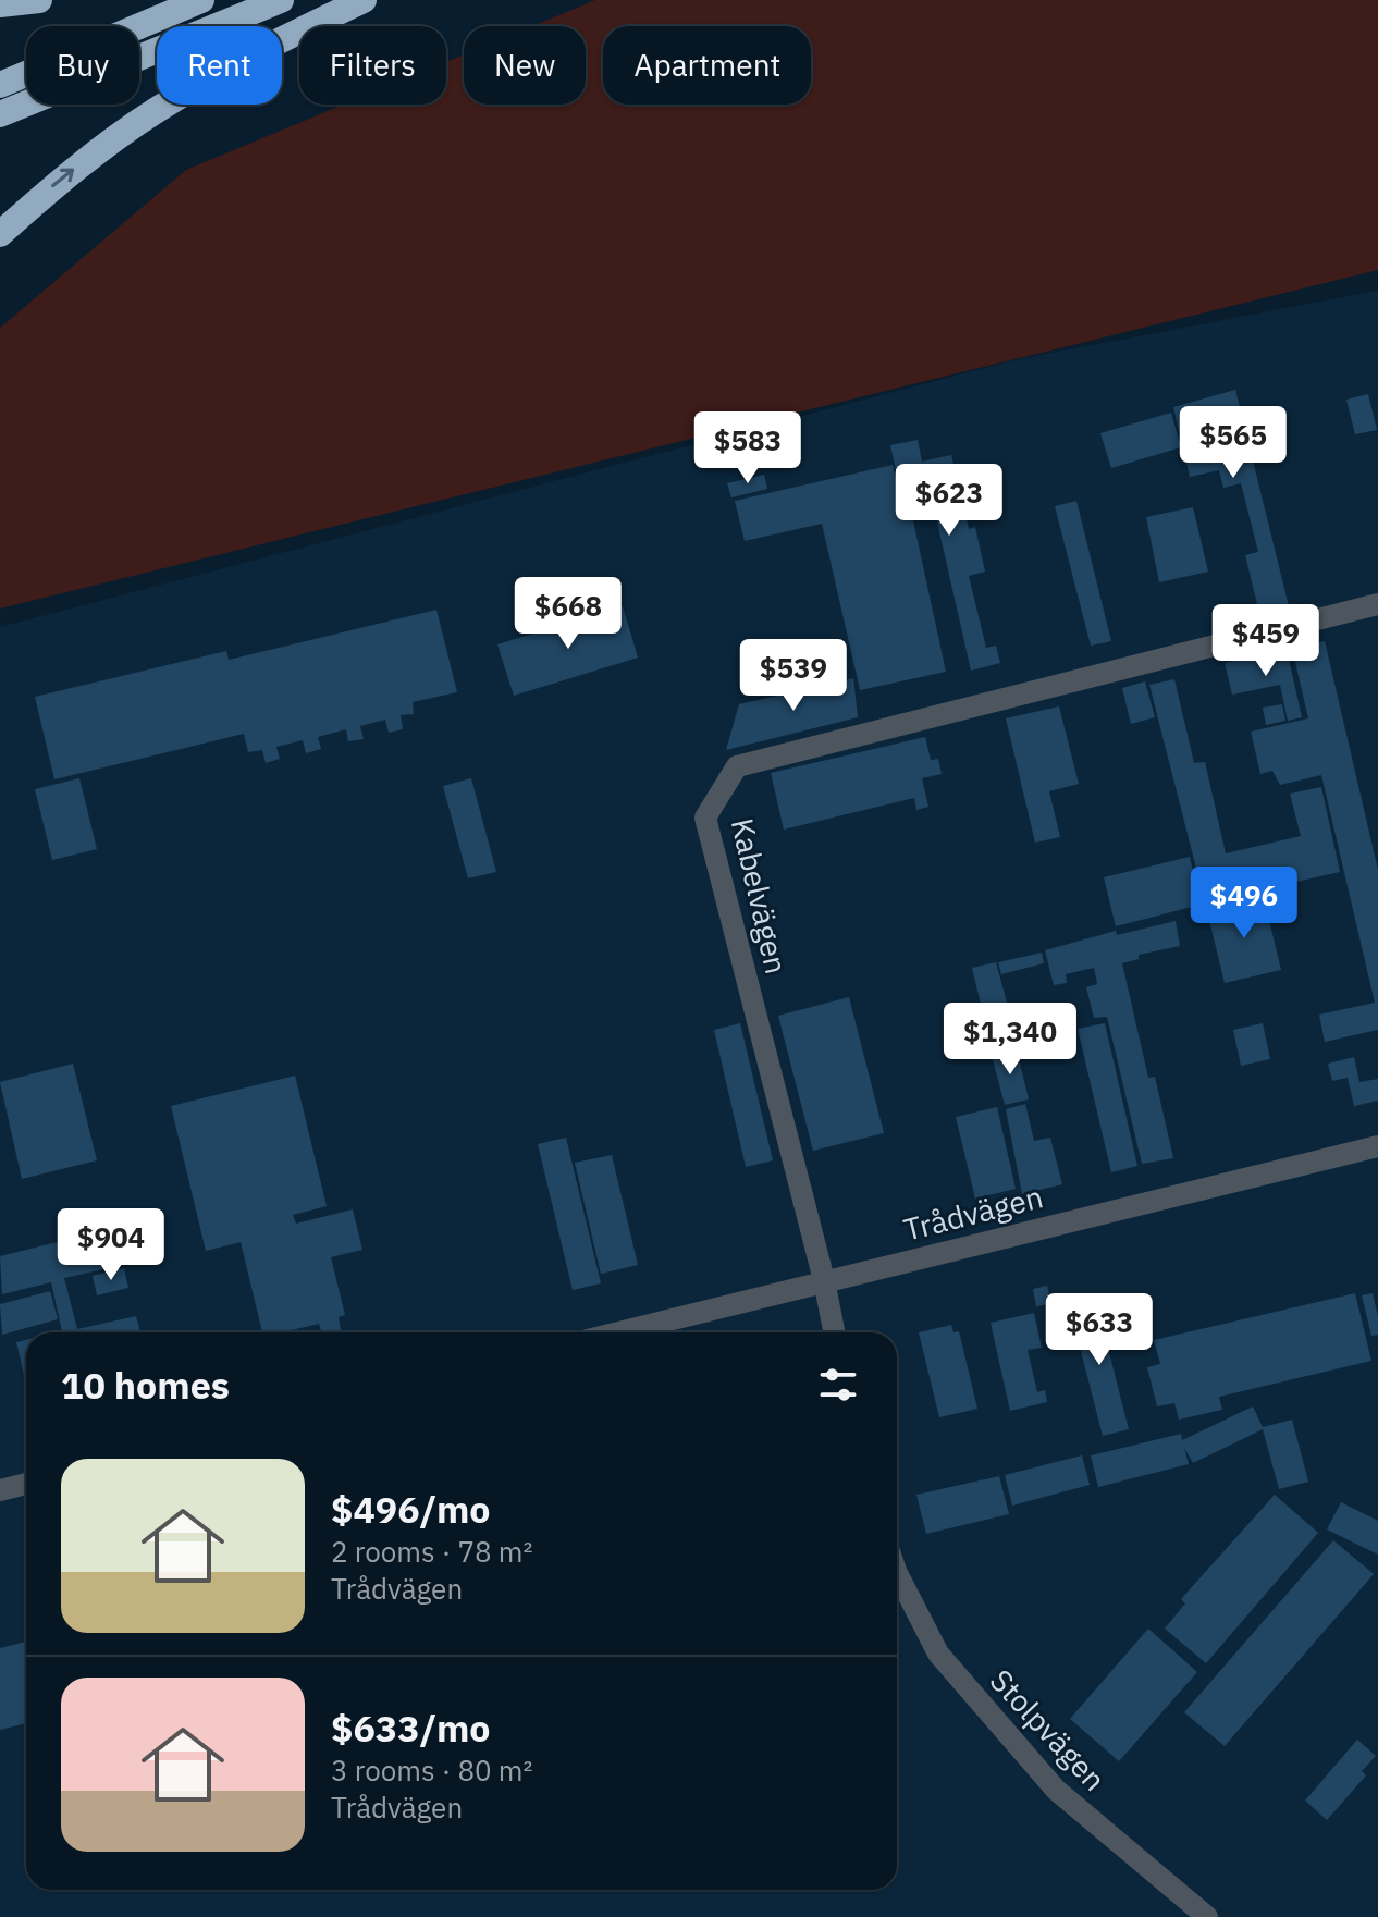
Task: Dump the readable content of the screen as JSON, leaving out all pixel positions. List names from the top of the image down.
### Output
{
  "streets": {
    "street": ["Kabelvägen", "Trådvägen", "Stolpvägen"]
  },
  "crossings": [
    ["Kabelvägen", "Trådvägen"]
  ],
  "page": {
    "chip": [
      "Buy",
      "Rent",
      "Filters",
      "New",
      "Apartment"
    ],
    "price": [
      "$565",
      "$583",
      "$623",
      "$668",
      "$459",
      "$539",
      "$496",
      "$1,340",
      "$904",
      "$633"
    ],
    "heading": "10 homes",
    "list": [
      {
        "name": "$496/mo",
        "note": "2 rooms · 78 m² · Trådvägen"
      },
      {
        "name": "$633/mo",
        "note": "3 rooms · 80 m² · Trådvägen"
      }
    ]
  }
}
